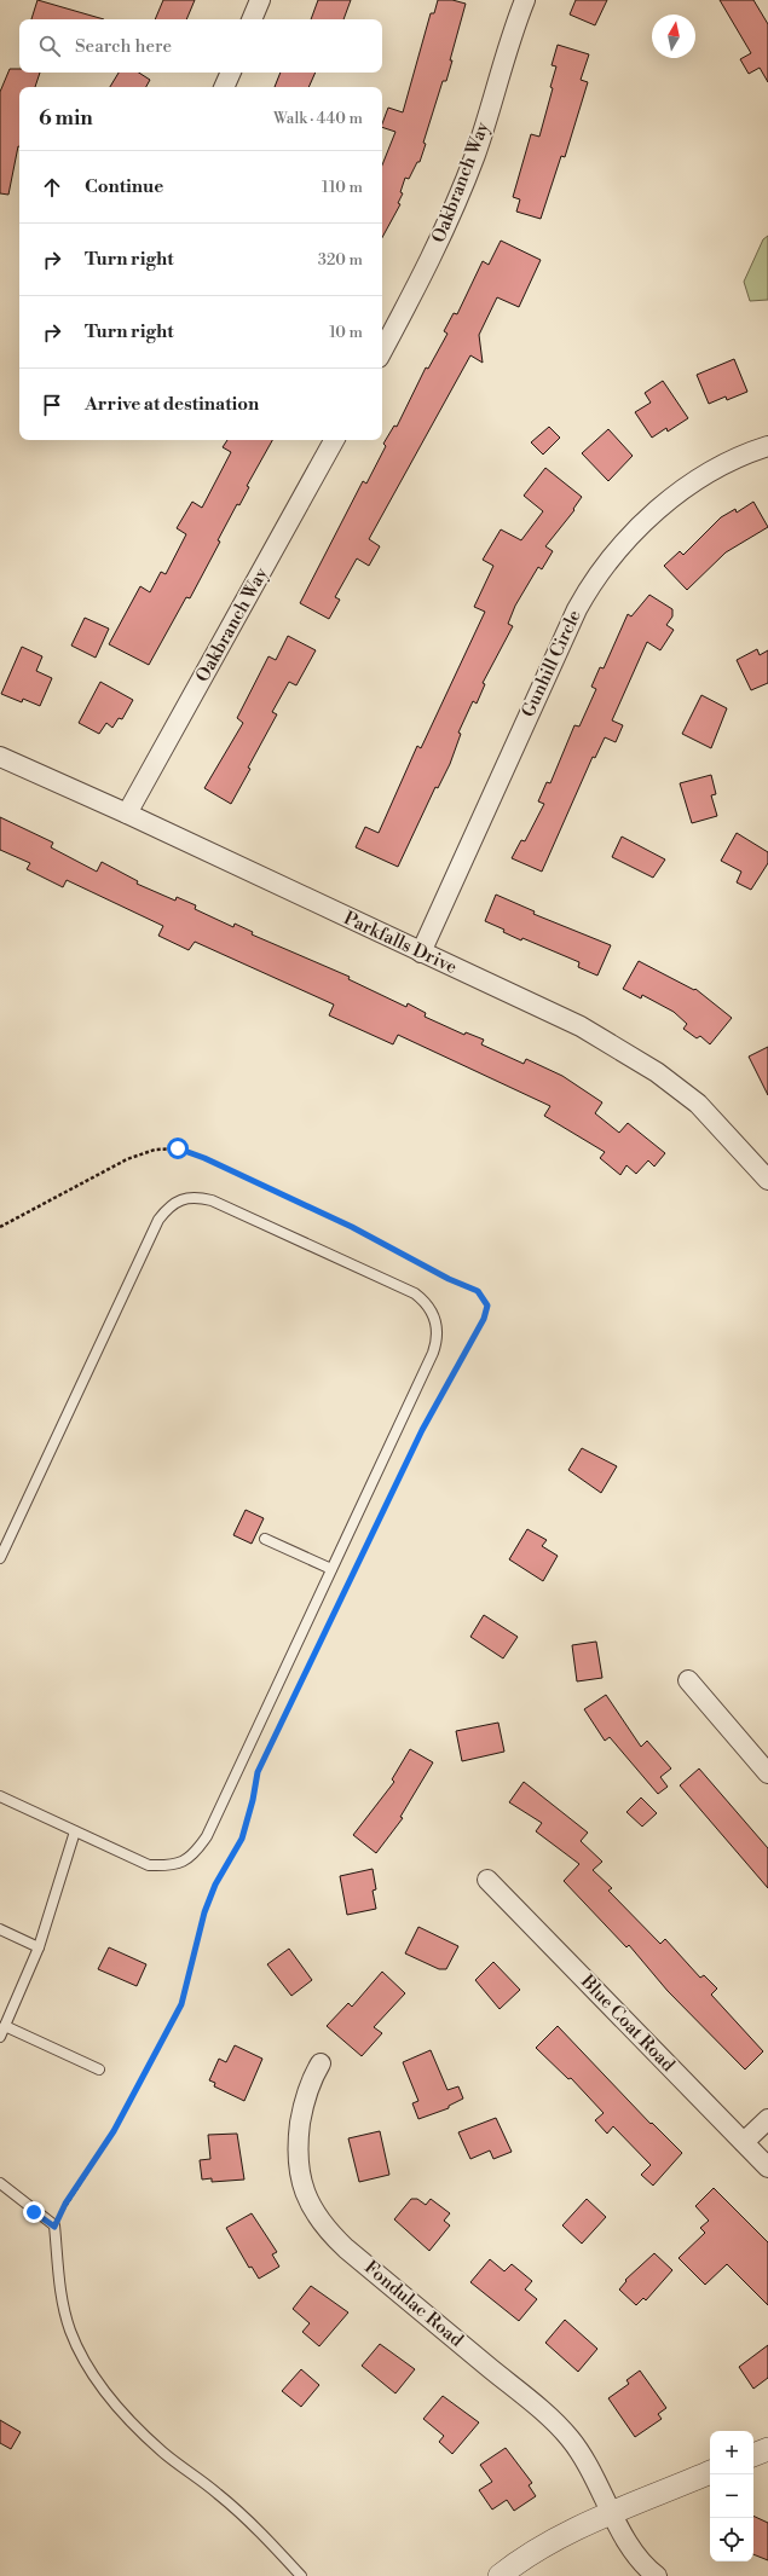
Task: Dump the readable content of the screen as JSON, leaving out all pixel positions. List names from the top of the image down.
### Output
{
  "streets": {
    "street": [
      "Oakbranch Way",
      "Gunhill Circle",
      "Parkfalls Drive",
      "Blue Coat Road",
      "Fondulac Road"
    ]
  },
  "crossings": [
    ["Oakbranch Way", "Parkfalls Drive"],
    ["Gunhill Circle", "Parkfalls Drive"]
  ],
  "north": "top",
  "page": {
    "search": "Search here",
    "heading": ["6 min", "Walk · 440 m"],
    "list": [
      ["Continue", "110 m"],
      ["Turn right", "320 m"],
      ["Turn right", "10 m"],
      "Arrive at destination"
    ],
    "map_buttons": ["+", "−"]
  }
}
